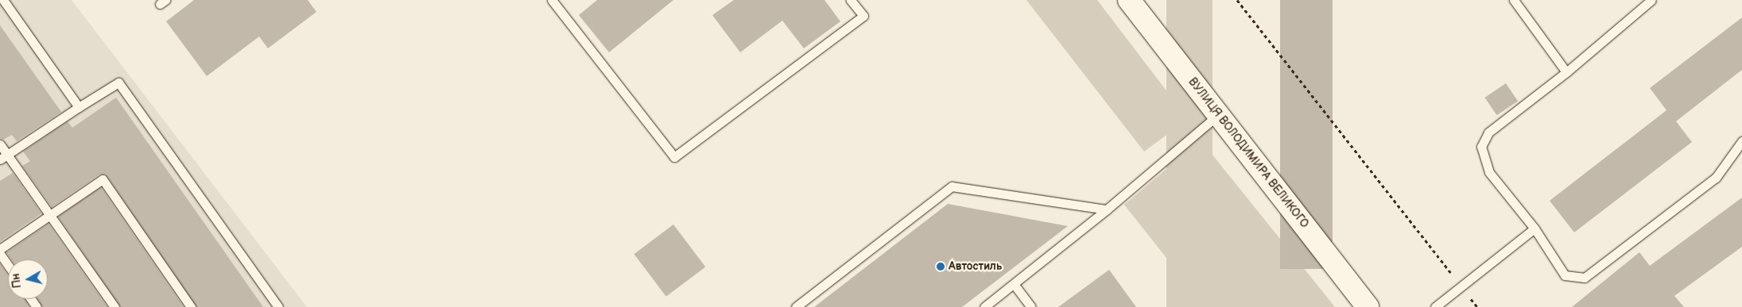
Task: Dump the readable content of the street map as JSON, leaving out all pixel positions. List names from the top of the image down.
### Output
{
  "streets": {
    "main road": ["ВУЛИЦЯ ВОЛОДИМИРА ВЕЛИКОГО"]
  },
  "places": ["Автостиль"],
  "north": "left"
}
